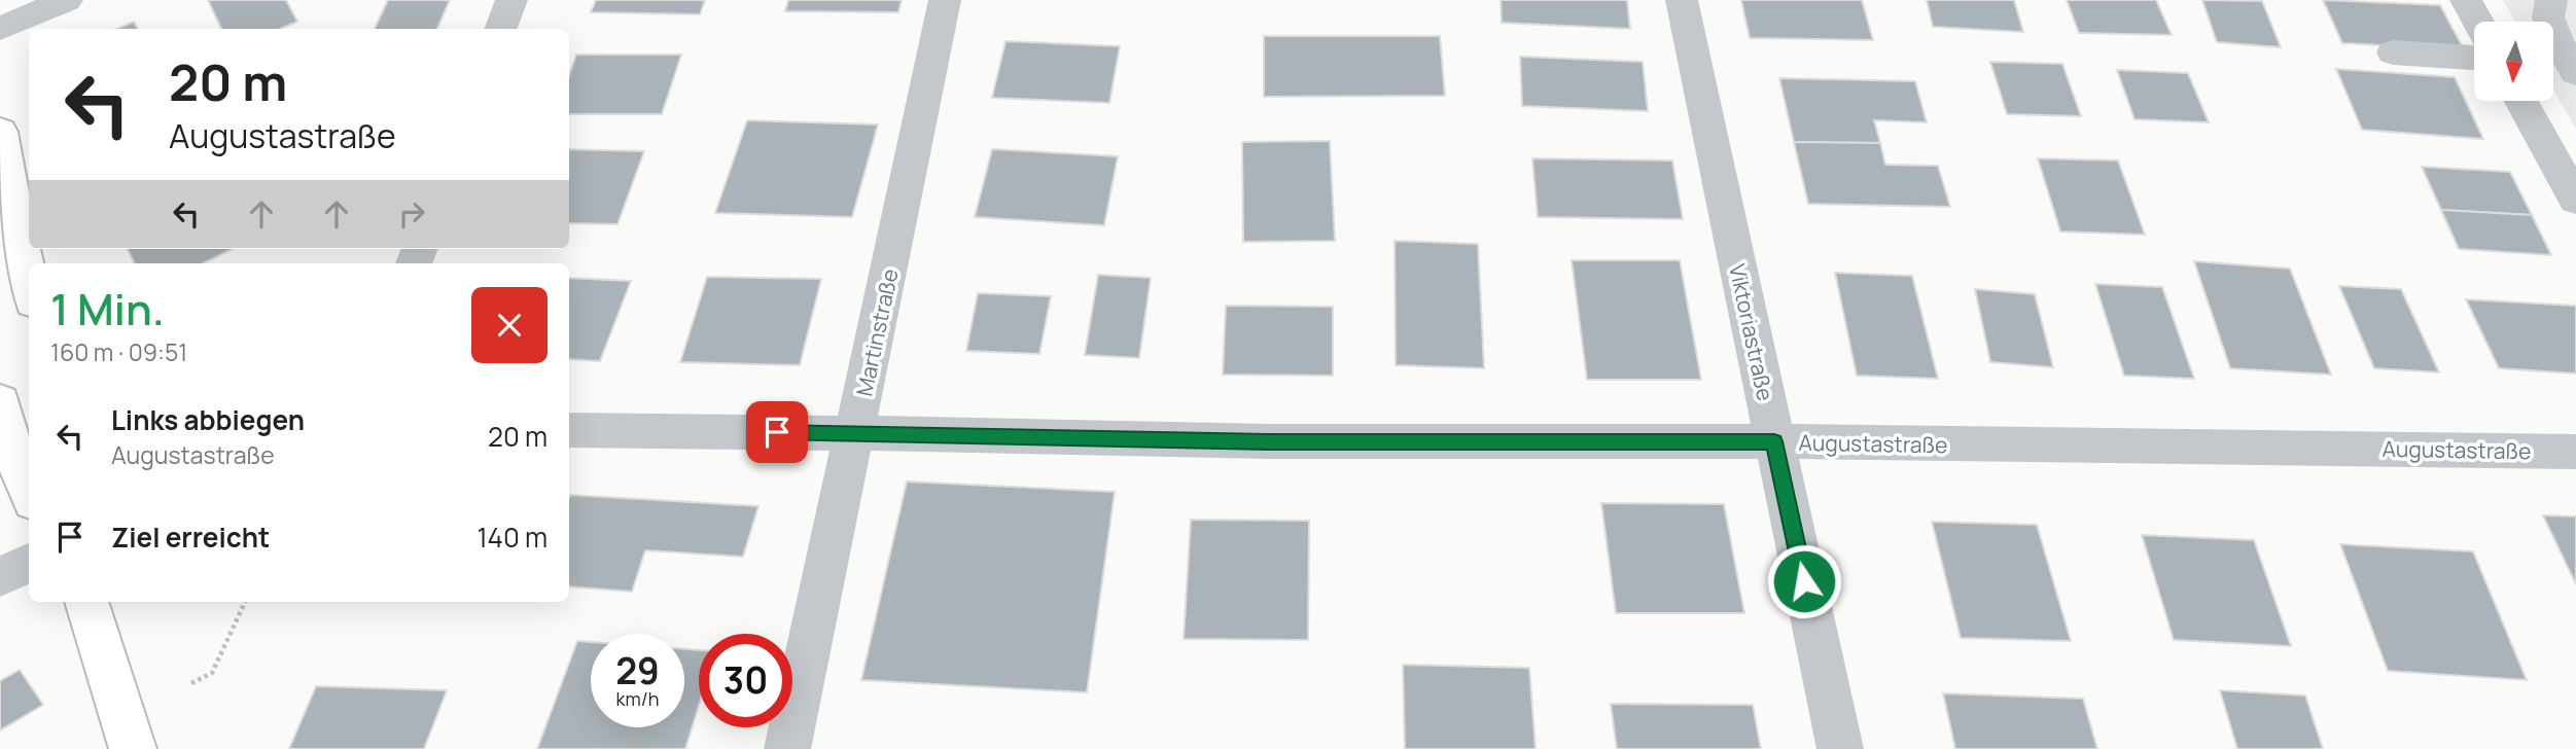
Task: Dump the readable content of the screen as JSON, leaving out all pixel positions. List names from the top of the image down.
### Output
{
  "streets": {
    "street": ["Martinstraße", "Viktoriastraße", "Augustastraße"]
  },
  "crossings": [
    ["Martinstraße", "Augustastraße"],
    ["Viktoriastraße", "Augustastraße"]
  ],
  "north": "bottom",
  "page": {
    "turn": ["20 m", "Augustastraße"],
    "heading": ["1 Min.", "160 m · 09:51"],
    "list": [
      {
        "name": "Links abbiegen",
        "note": "Augustastraße",
        "value": "20 m"
      },
      {
        "name": "Ziel erreicht",
        "value": "140 m"
      }
    ],
    "speed": "29 km/h",
    "limit": "30"
  }
}
